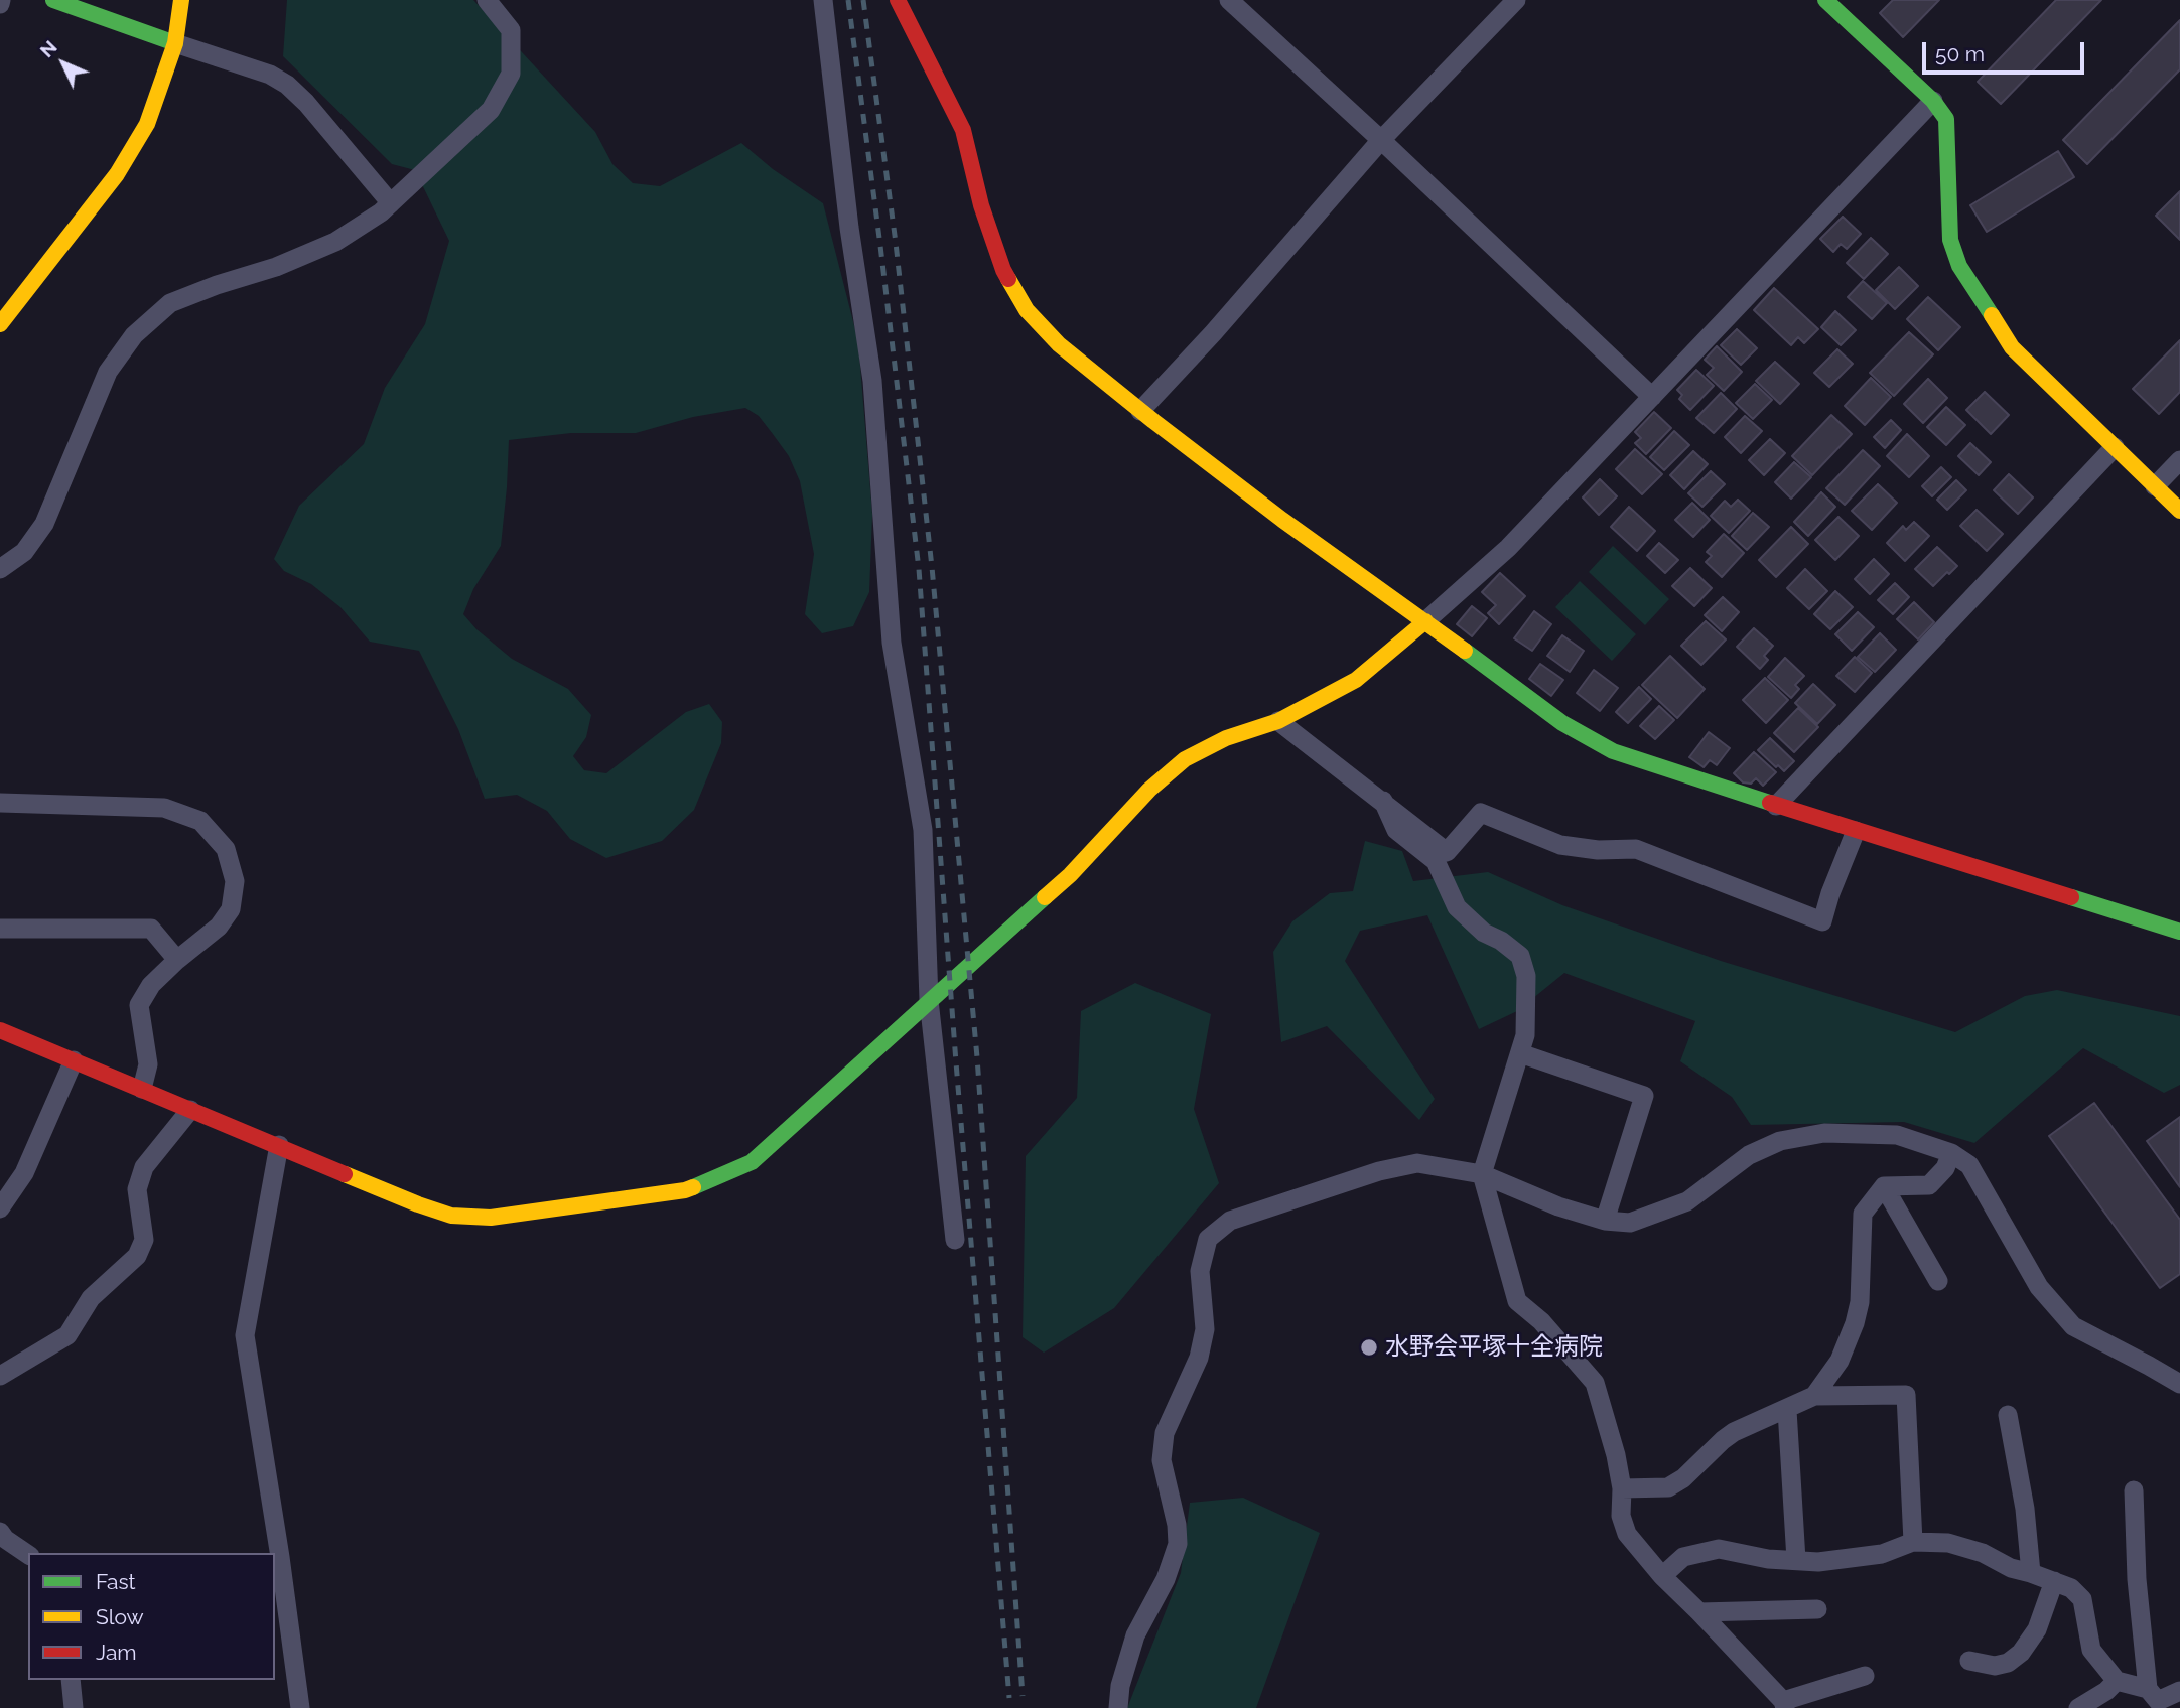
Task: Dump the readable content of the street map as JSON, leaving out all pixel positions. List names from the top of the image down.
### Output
{
  "places": ["水野会平塚十全病院"],
  "legend": ["Fast", "Slow", "Jam"],
  "scale_bar": "50 m",
  "north": "top left"
}
